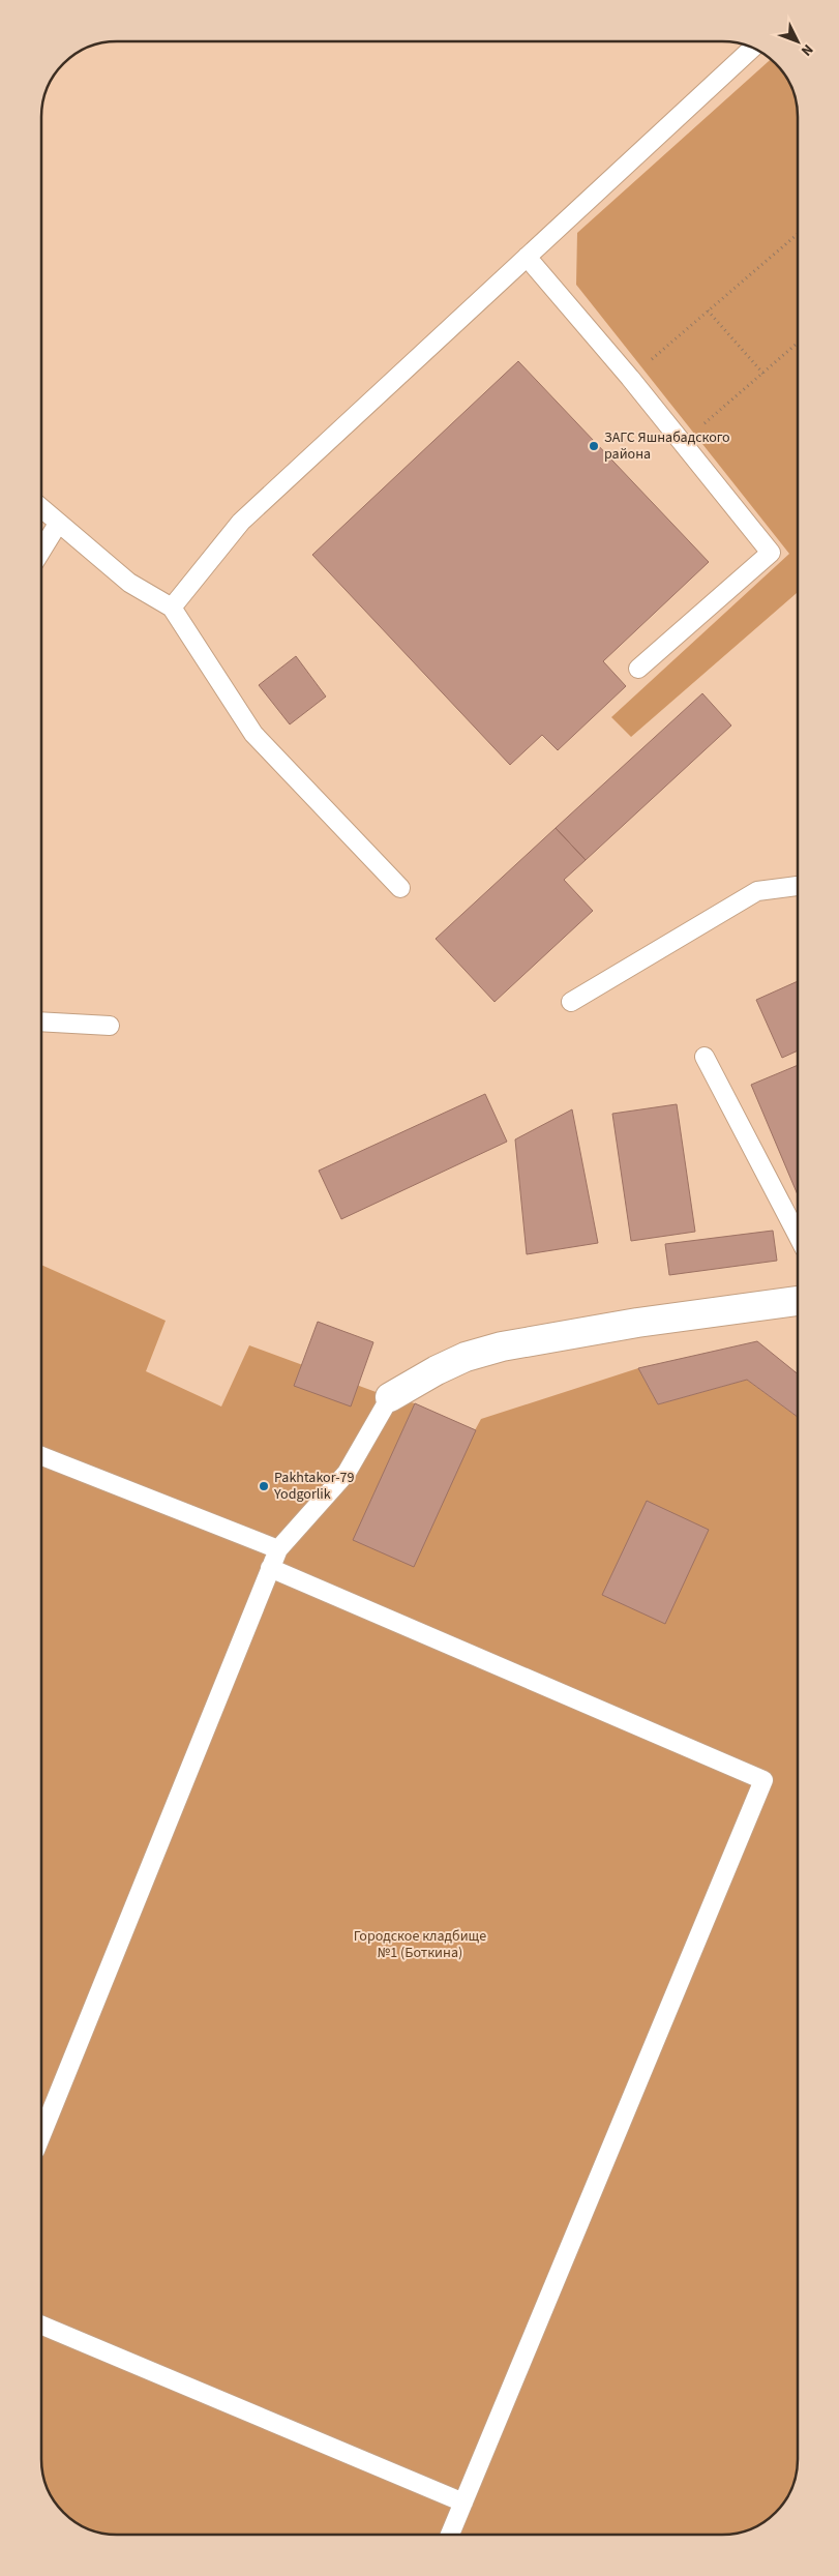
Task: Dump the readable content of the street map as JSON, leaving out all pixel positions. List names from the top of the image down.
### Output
{
  "parks": ["Городское кладбище №1 (Боткина)"],
  "places": ["ЗАГС Яшнабадского района", "Pakhtakor-79 Yodgorlik"],
  "north": "bottom right"
}
